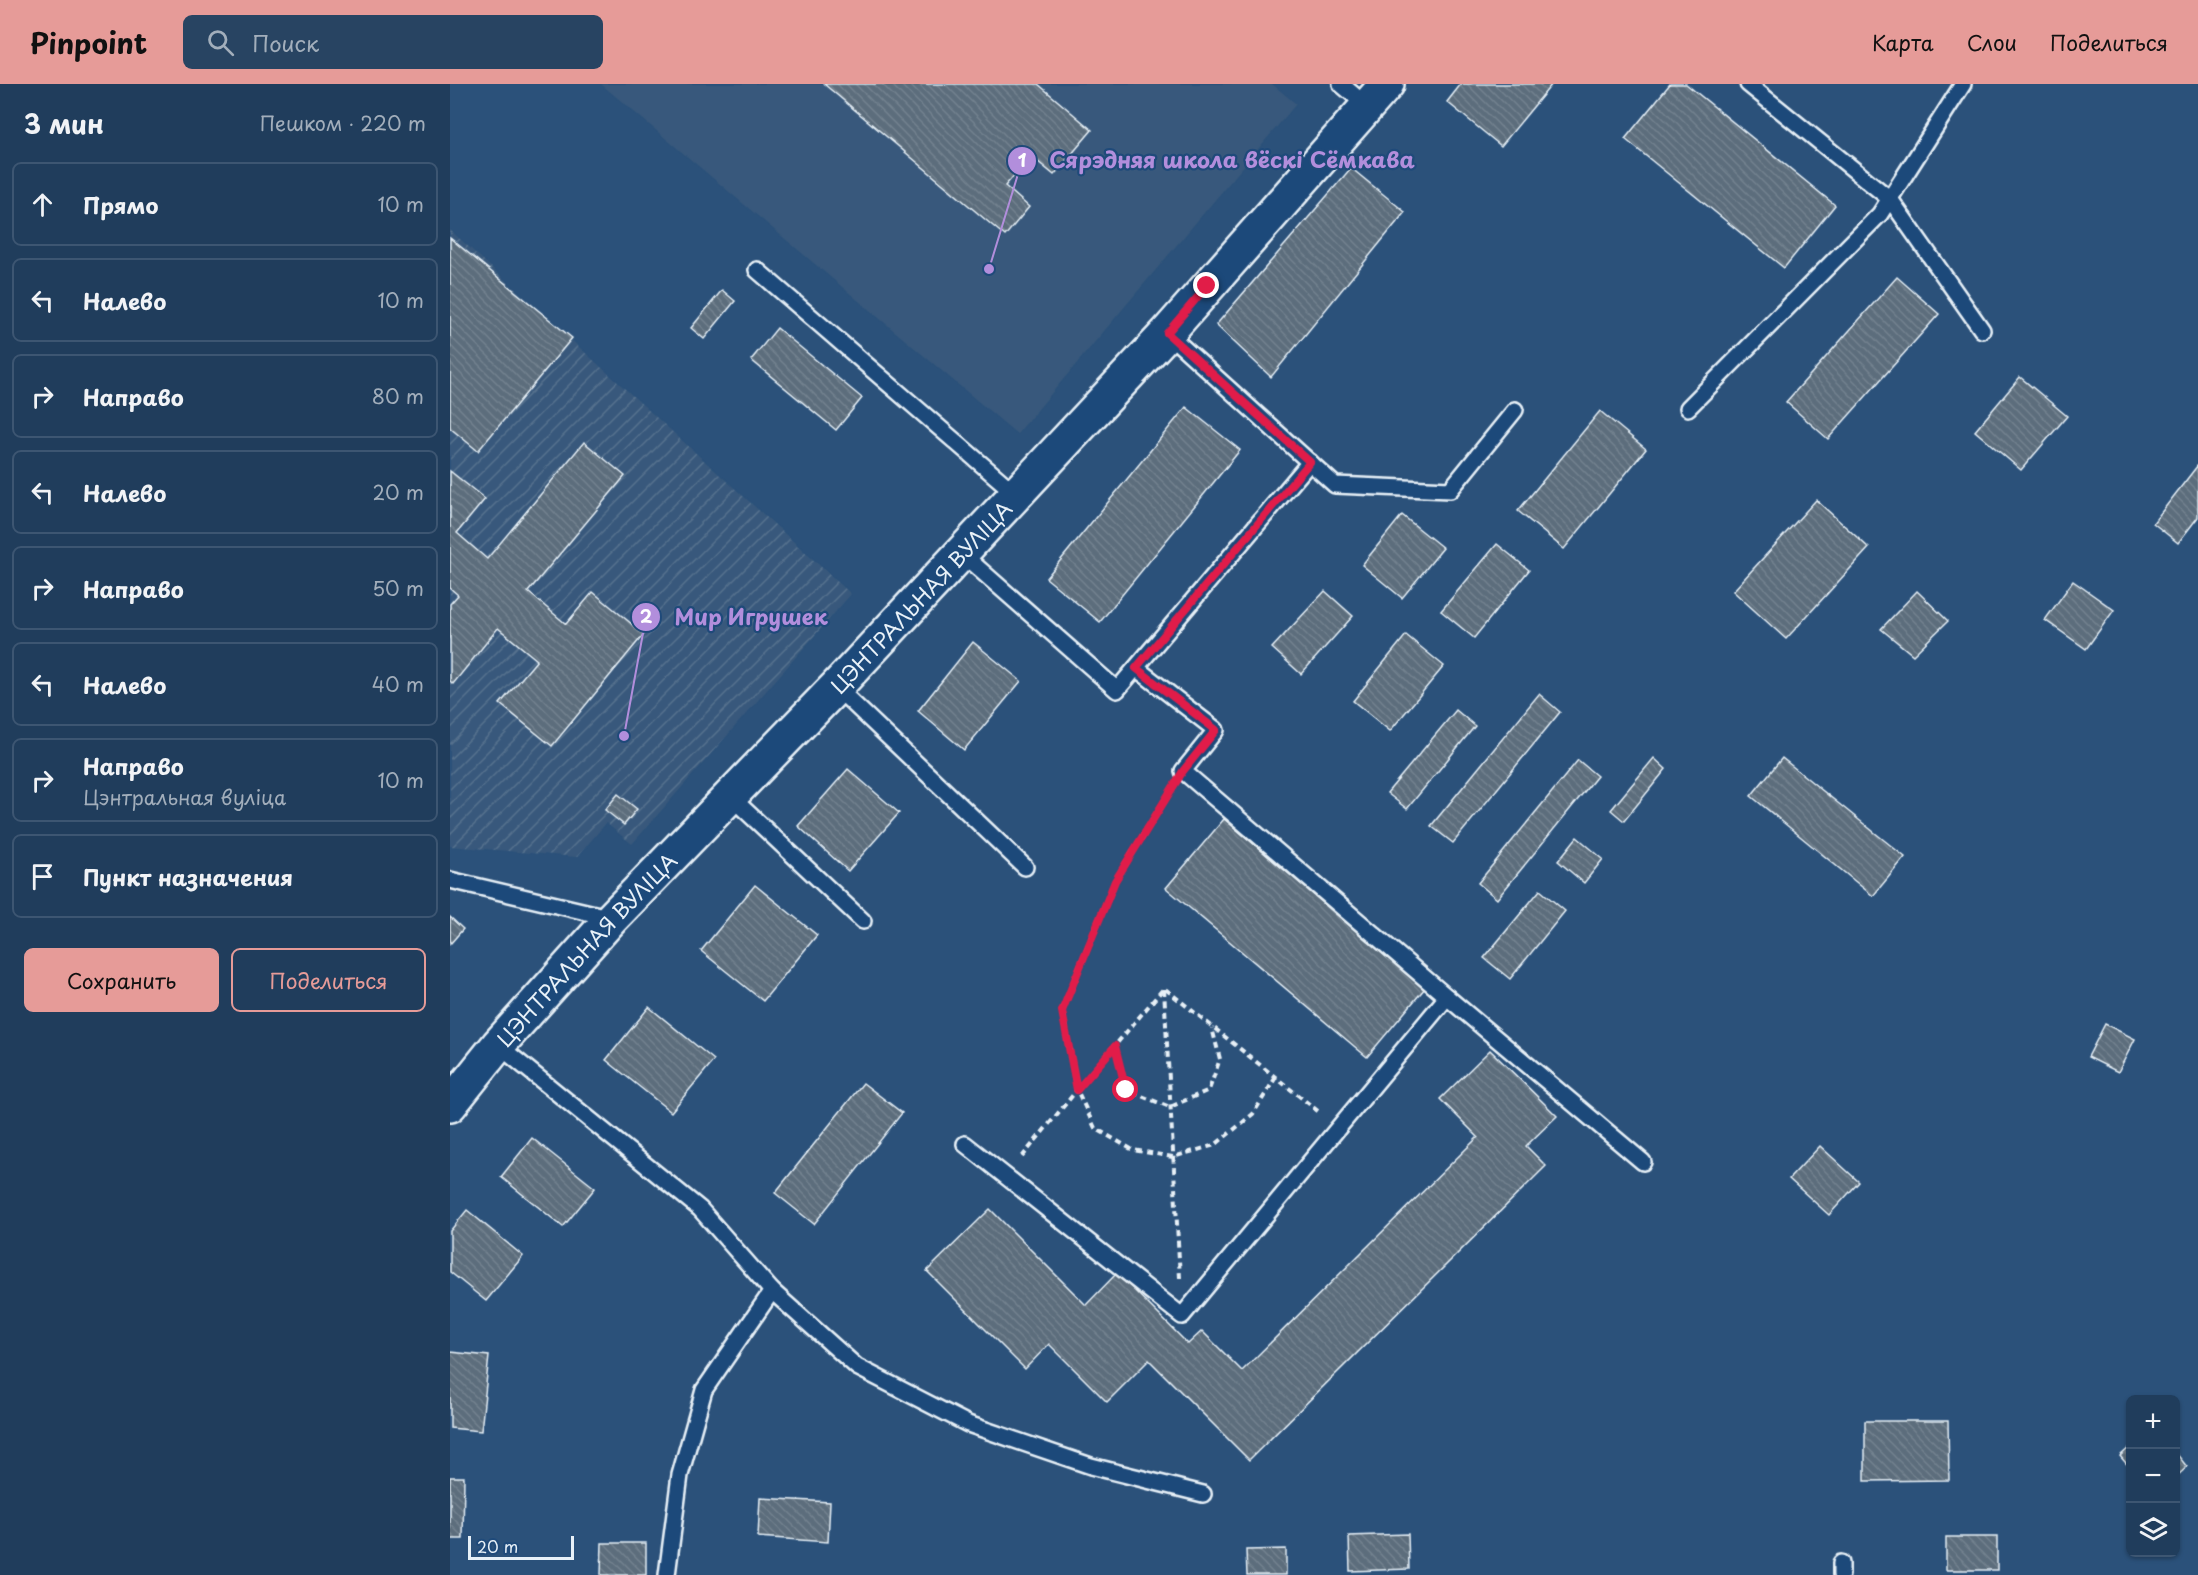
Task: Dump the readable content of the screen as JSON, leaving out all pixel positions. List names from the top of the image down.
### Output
{
  "streets": {
    "street": ["ЦЭНТРАЛЬНАЯ ВУЛІЦА"]
  },
  "places": ["Сярэдняя школа вёскі Сёмкава", "Мир Игрушек"],
  "scale_bar": "20 m",
  "page": {
    "header": "Pinpoint",
    "search": "Поиск",
    "nav": ["Карта", "Слои", "Поделиться"],
    "heading": ["3 мин", "Пешком · 220 m"],
    "list": [
      ["Прямо", "10 m"],
      ["Налево", "10 m"],
      ["Направо", "80 m"],
      ["Налево", "20 m"],
      ["Направо", "50 m"],
      ["Налево", "40 m"],
      ["Направо", "Цэнтральная вуліца", "10 m"],
      "Пункт назначения"
    ],
    "buttons": ["Сохранить", "Поделиться"],
    "map_buttons": ["+", "−"],
    "scale": "20 m"
  }
}
